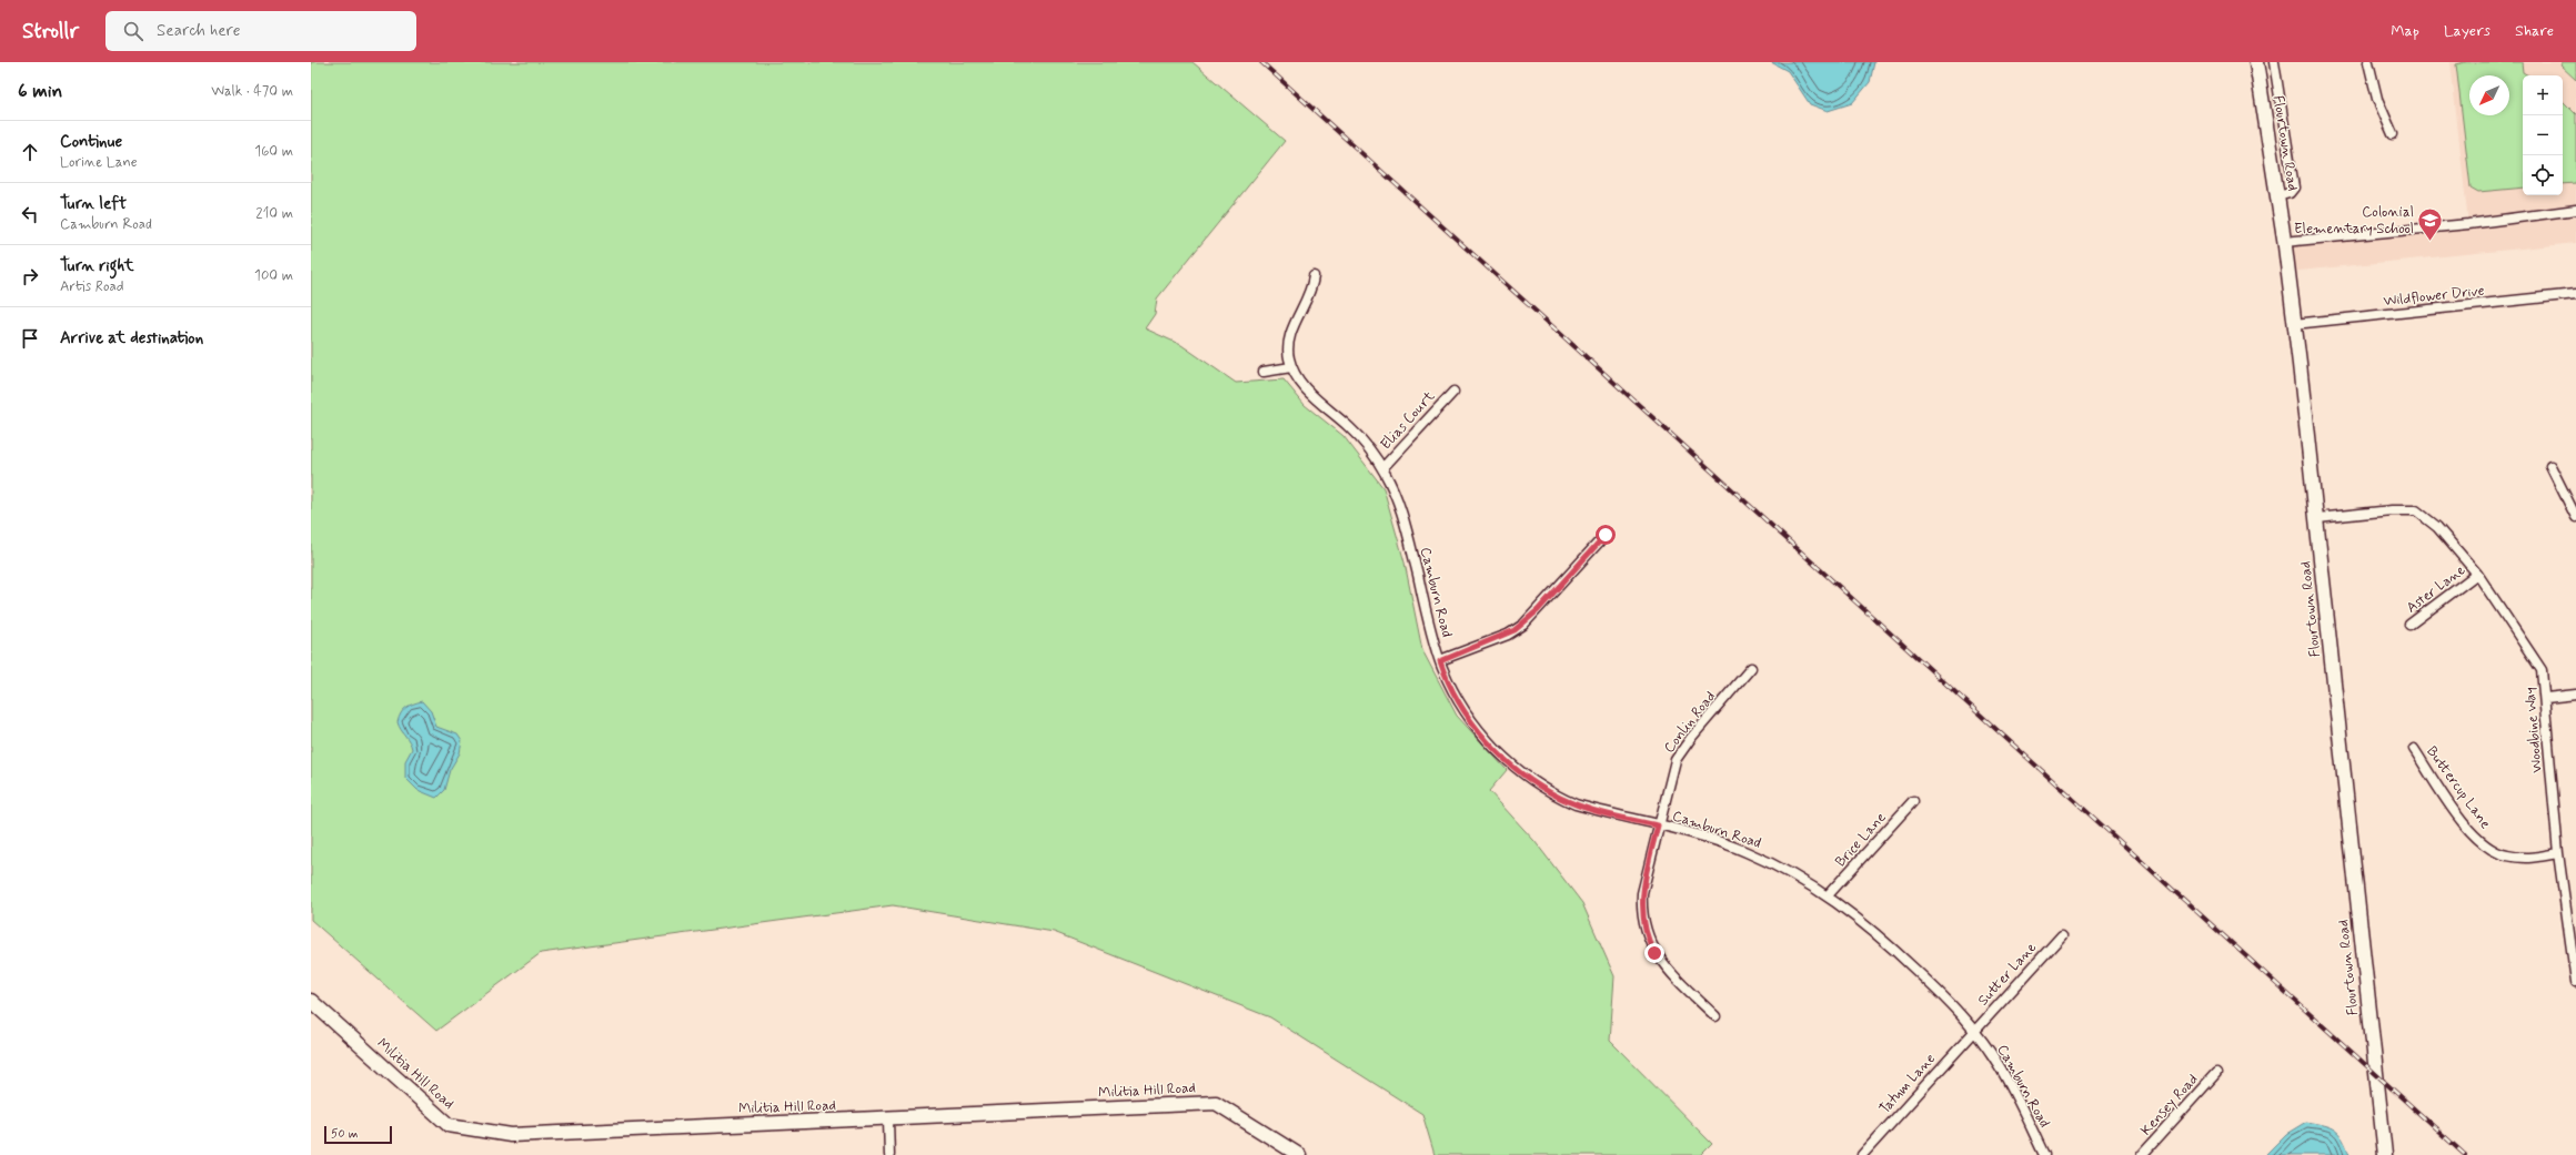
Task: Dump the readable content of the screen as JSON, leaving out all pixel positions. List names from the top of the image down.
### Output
{
  "streets": {
    "main road": ["Flourtown Road", "Militia Hill Road"],
    "street": [
      "Wildflower Drive",
      "Elias Court",
      "Aster Lane",
      "Camburn Road",
      "Conlin Road",
      "Woodbine Way",
      "Buttercup Lane",
      "Brice Lane",
      "Sutter Lane",
      "Tatum Lane",
      "Kensey Road"
    ]
  },
  "crossings": [
    ["Flourtown Road", "Wildflower Drive"],
    ["Flourtown Road", "Woodbine Way"],
    ["Elias Court", "Camburn Road"],
    ["Aster Lane", "Woodbine Way"],
    ["Camburn Road", "Conlin Road"],
    ["Camburn Road", "Brice Lane"],
    ["Camburn Road", "Sutter Lane"],
    ["Camburn Road", "Tatum Lane"],
    ["Woodbine Way", "Buttercup Lane"],
    ["Sutter Lane", "Tatum Lane"]
  ],
  "places": {
    "school or university": ["Colonial Elementary School"]
  },
  "scale_bar": "50 m",
  "north": "bottom left",
  "page": {
    "header": "Strollr",
    "search": "Search here",
    "nav": ["Map", "Layers", "Share"],
    "heading": ["6 min", "Walk · 470 m"],
    "map_buttons": ["+", "−"],
    "list": [
      ["Continue", "Lorine Lane", "160 m"],
      ["Turn left", "Camburn Road", "210 m"],
      ["Turn right", "Artis Road", "100 m"],
      "Arrive at destination"
    ],
    "scale": "50 m"
  }
}
